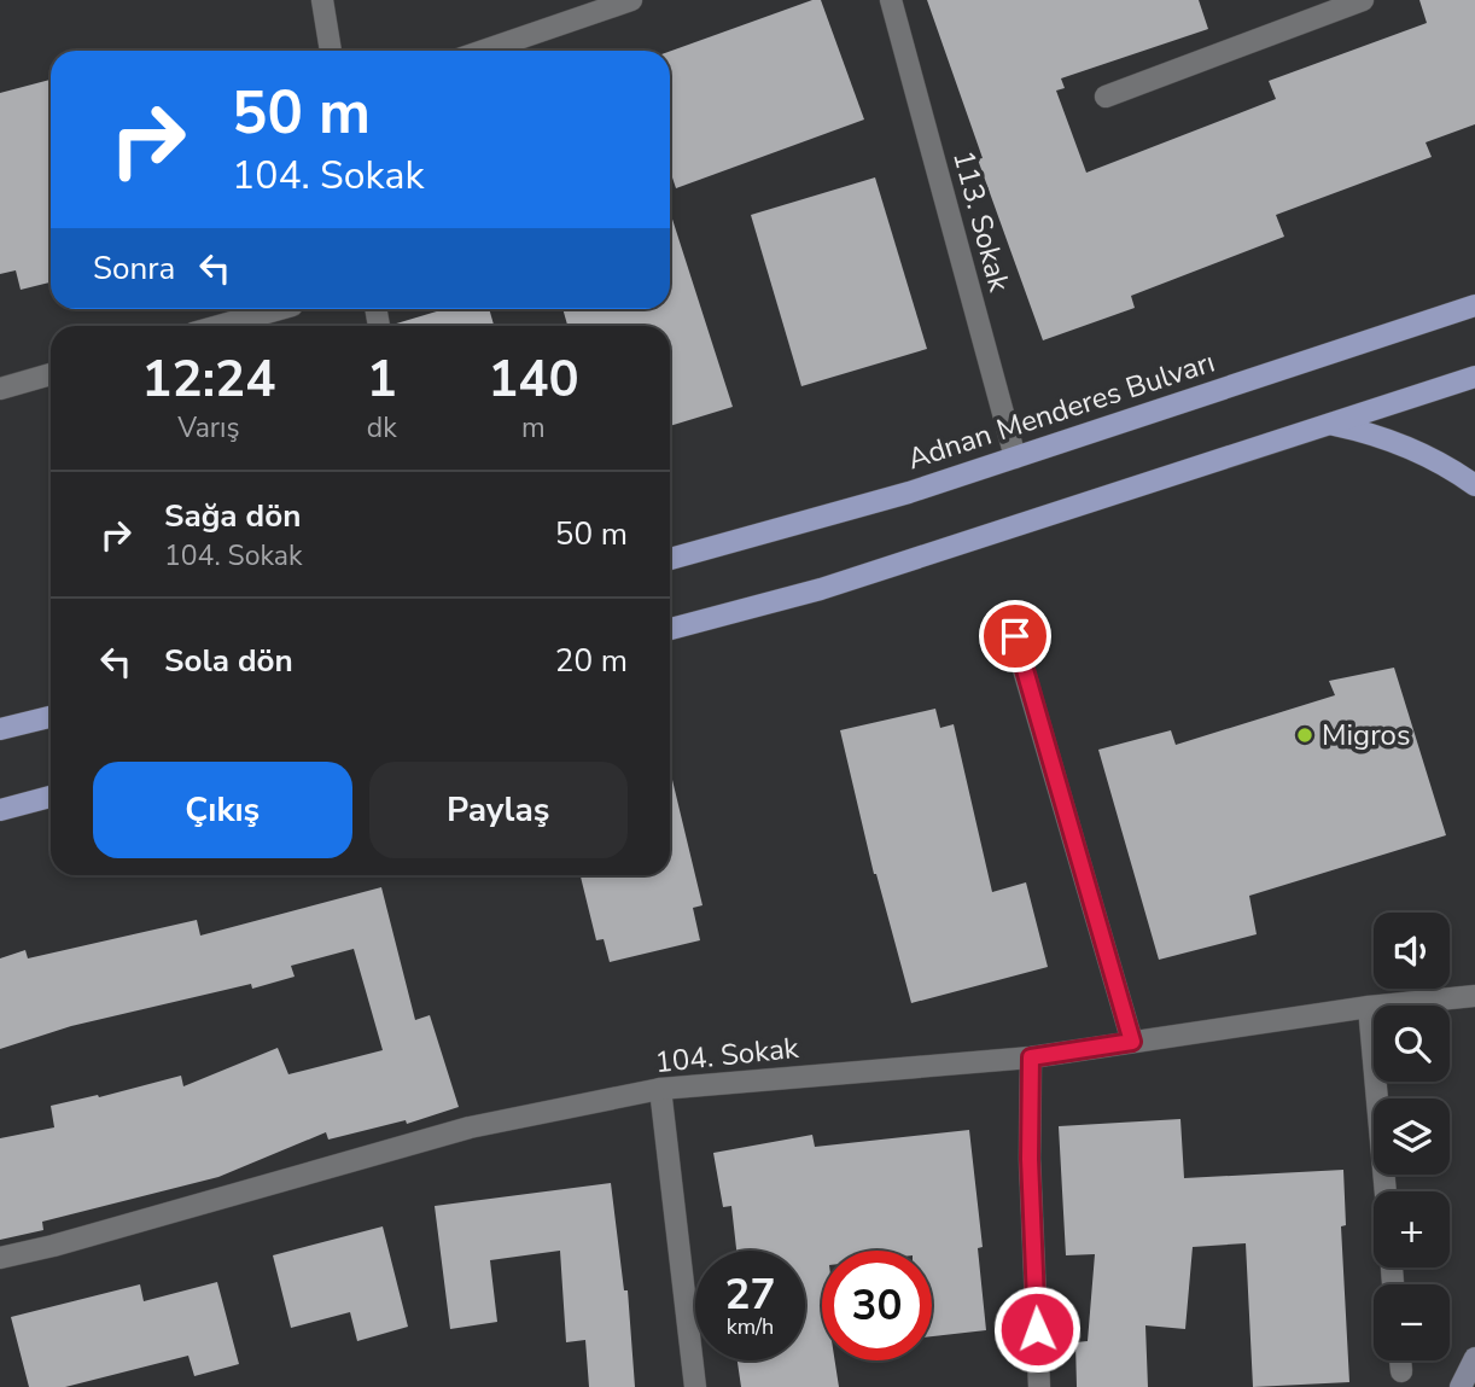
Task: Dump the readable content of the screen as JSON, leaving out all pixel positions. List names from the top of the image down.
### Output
{
  "streets": {
    "main road": ["Adnan Menderes Bulvarı"],
    "street": ["113. Sokak", "104. Sokak"]
  },
  "crossings": [
    ["113. Sokak", "Adnan Menderes Bulvarı"]
  ],
  "places": ["Migros"],
  "page": {
    "turn": ["50 m", "104. Sokak"],
    "then": "Sonra",
    "eta": [
      "12:24",
      "Varış",
      "1",
      "dk",
      "140",
      "m"
    ],
    "list": [
      {
        "name": "Sağa dön",
        "note": "104. Sokak",
        "value": "50 m"
      },
      {
        "name": "Sola dön",
        "value": "20 m"
      }
    ],
    "buttons": ["Çıkış", "Paylaş"],
    "map_buttons": ["+", "−"],
    "speed": "27 km/h",
    "limit": "30"
  }
}
